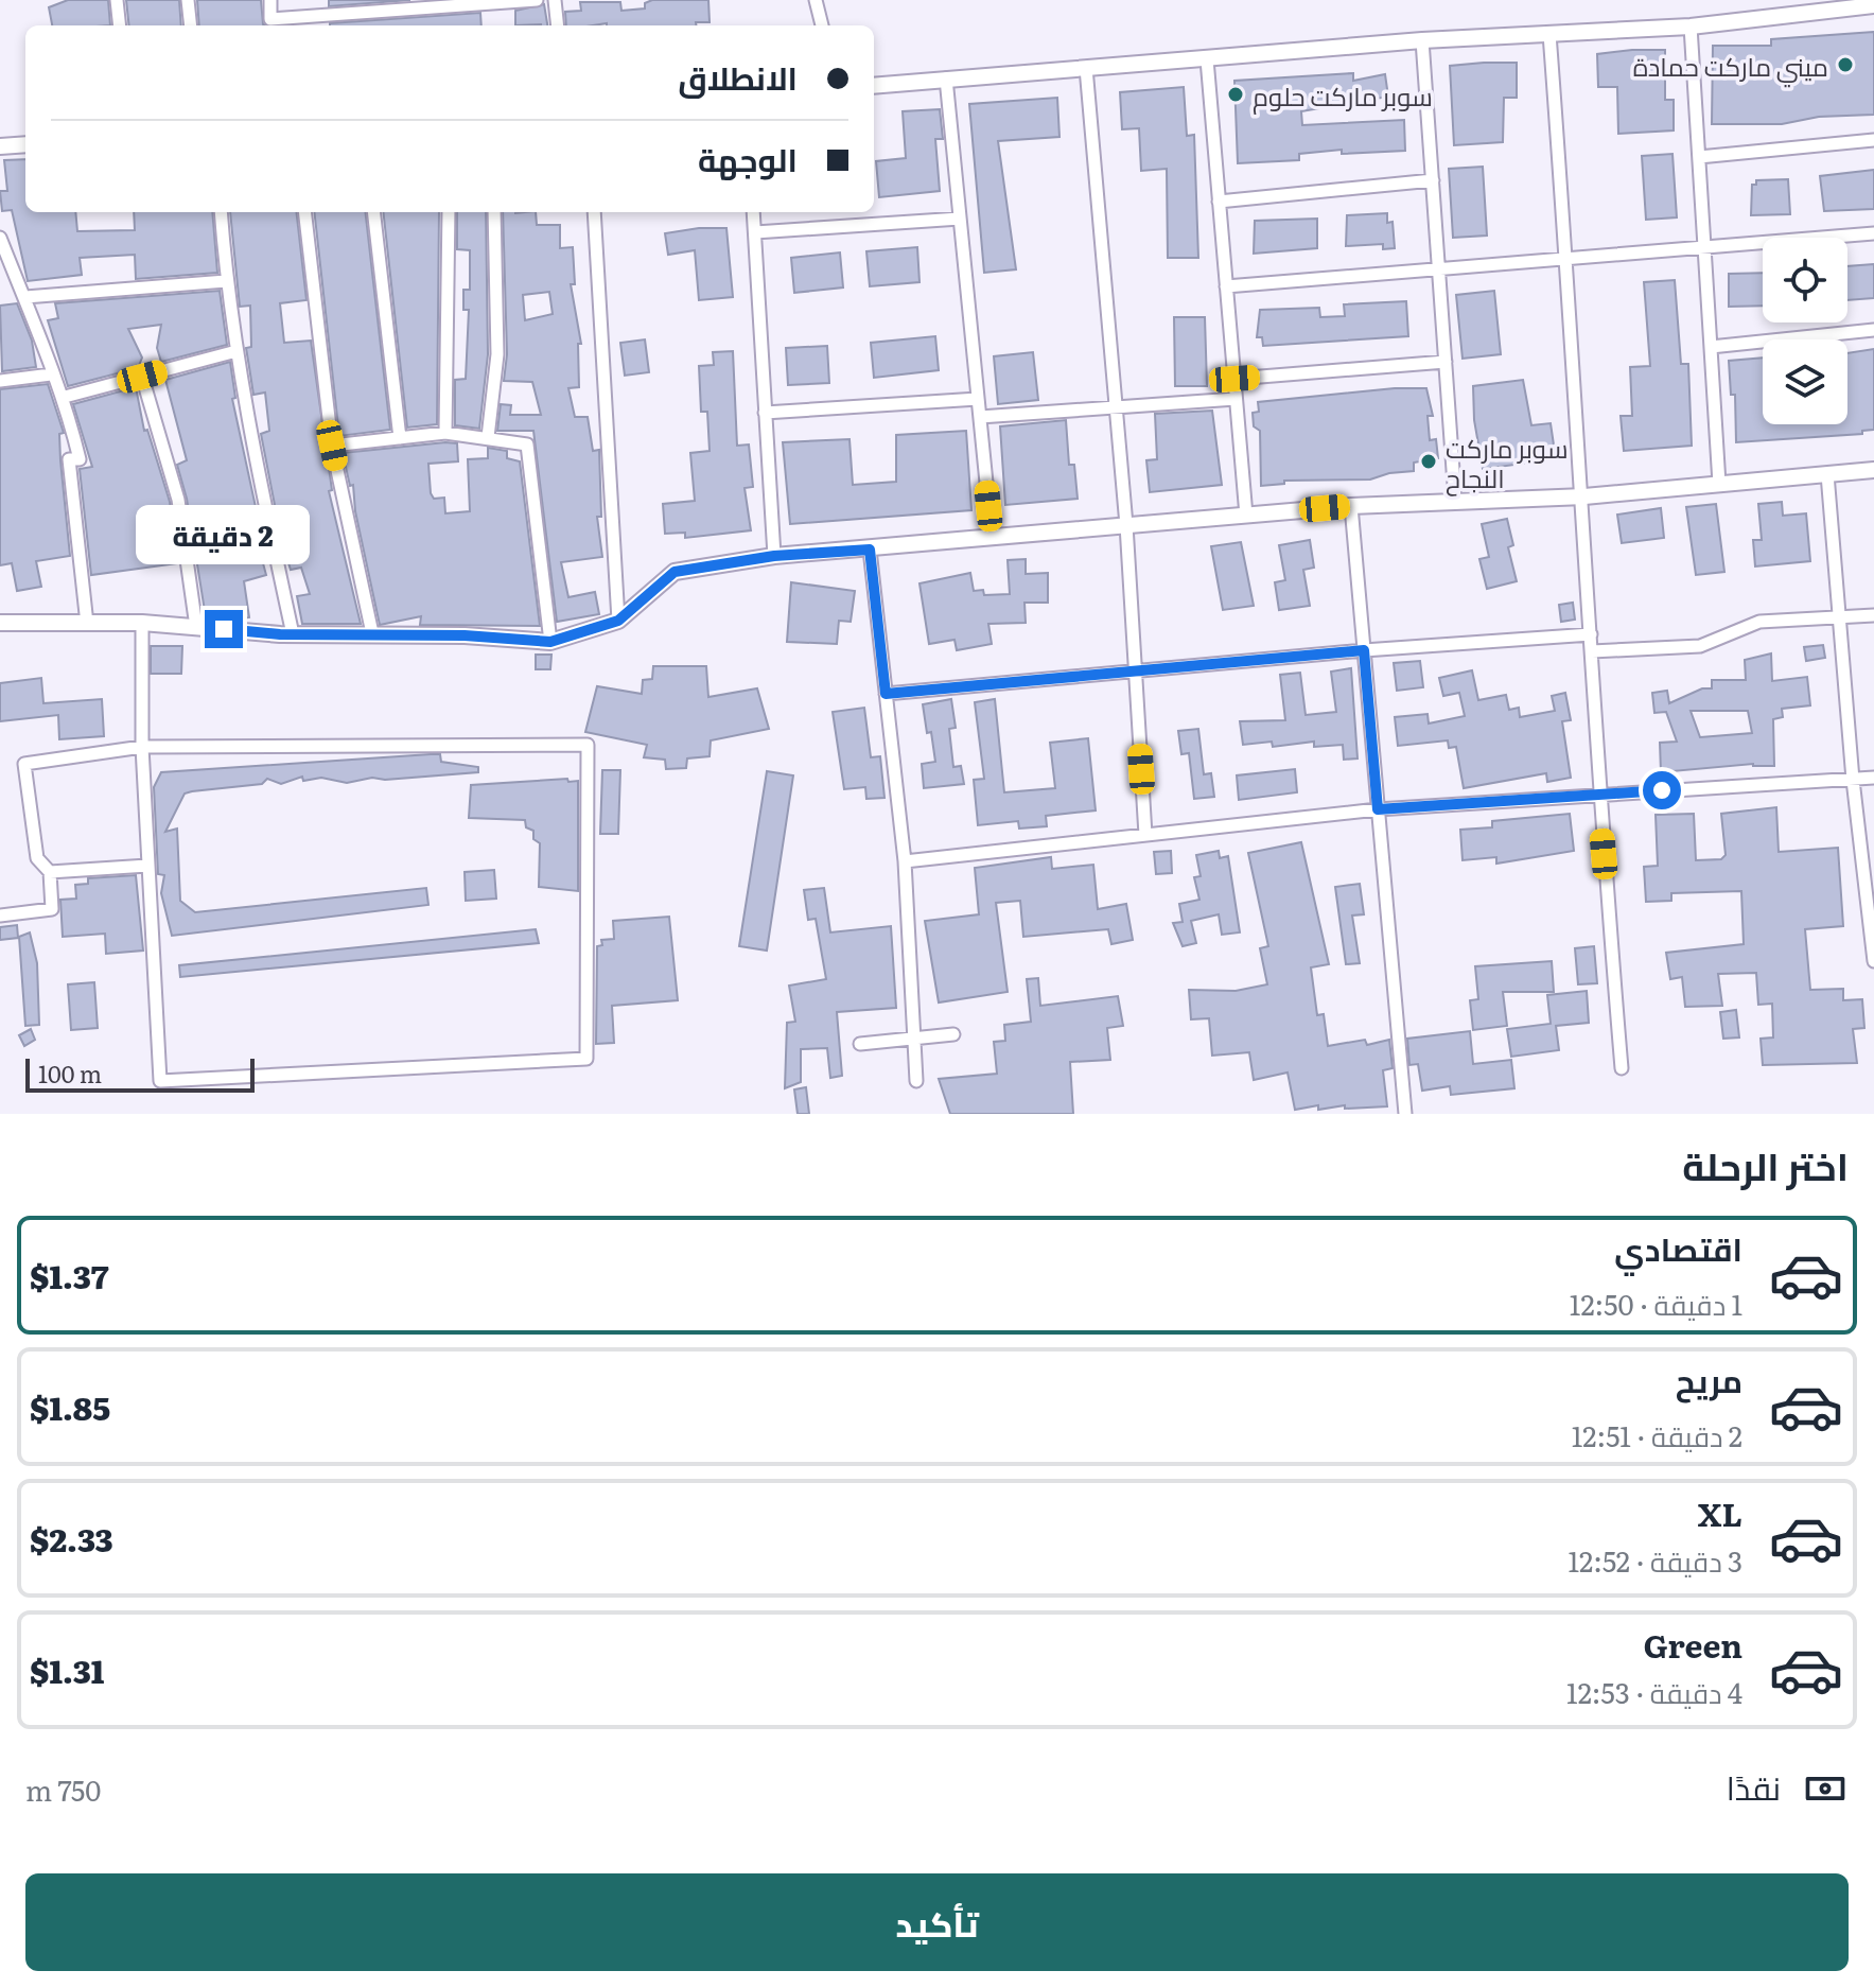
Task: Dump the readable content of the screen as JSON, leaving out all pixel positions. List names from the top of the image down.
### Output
{
  "places": ["ميني ماركت حمادة", "سوبر ماركت حلوم", "سوبر ماركت النجاح"],
  "scale_bar": "100 m",
  "page": {
    "banner": ["الانطلاق", "الوجهة"],
    "bubble": "2 دقيقة",
    "scale": "100 m",
    "heading": "اختر الرحلة",
    "list": [
      {
        "name": "اقتصادي",
        "note": "1 دقيقة · 12:50",
        "value": "$1.37"
      },
      {
        "name": "مريح",
        "note": "2 دقيقة · 12:51",
        "value": "$1.85"
      },
      {
        "name": "XL",
        "note": "3 دقيقة · 12:52",
        "value": "$2.33"
      },
      {
        "name": "Green",
        "note": "4 دقيقة · 12:53",
        "value": "$1.31"
      }
    ],
    "pay": ["نقدًا", "750 m"],
    "buttons": "تأكيد"
  }
}
